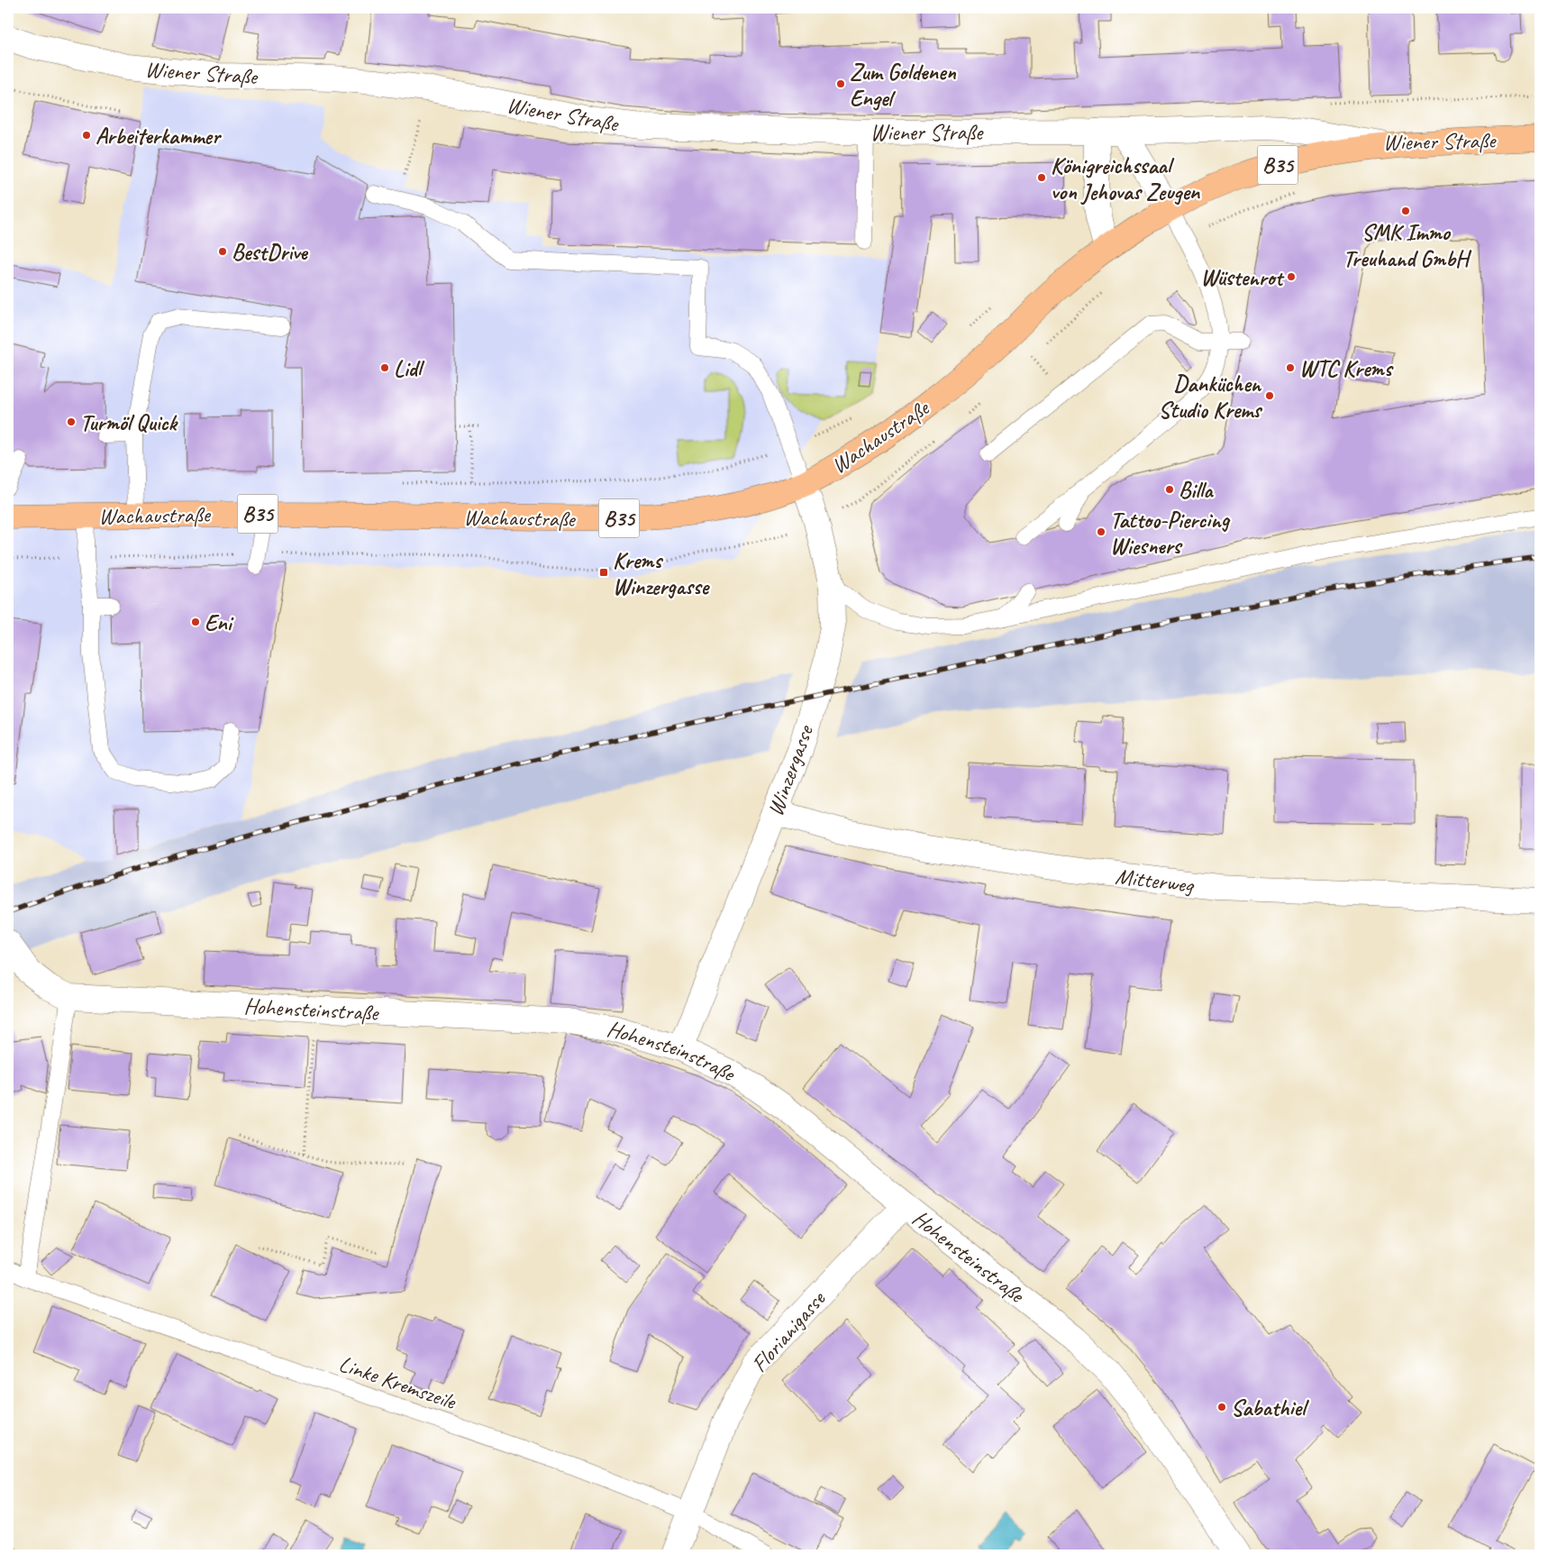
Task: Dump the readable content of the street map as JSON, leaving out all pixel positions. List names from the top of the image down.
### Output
{
  "streets": {
    "main road": ["Wiener Straße", "B35", "Wachaustraße"],
    "street": [
      "Winzergasse",
      "Mitterweg",
      "Hohensteinstraße",
      "Florianigasse"
    ],
    "lane": ["Linke Kremszeile"]
  },
  "crossings": [
    ["Wiener Straße", "Wachaustraße"],
    ["Wachaustraße", "Winzergasse"],
    ["Winzergasse", "Mitterweg"],
    ["Winzergasse", "Hohensteinstraße"],
    ["Hohensteinstraße", "Florianigasse"],
    ["Florianigasse", "Linke Kremszeile"]
  ],
  "places": {
    "other": [
      "Zum Goldenen Engel",
      "Arbeiterkammer",
      "Königreichssaal von Jehovas Zeugen",
      "SMK Immo Treuhand GmbH",
      "BestDrive",
      "Wüstenrot",
      "Lidl",
      "WTC Krems",
      "Danküchen Studio Krems",
      "Turmöl Quick",
      "Billa",
      "Tattoo-Piercing Wiesners",
      "Eni",
      "Sabathiel"
    ],
    "transit": ["Krems Winzergasse"]
  }
}
